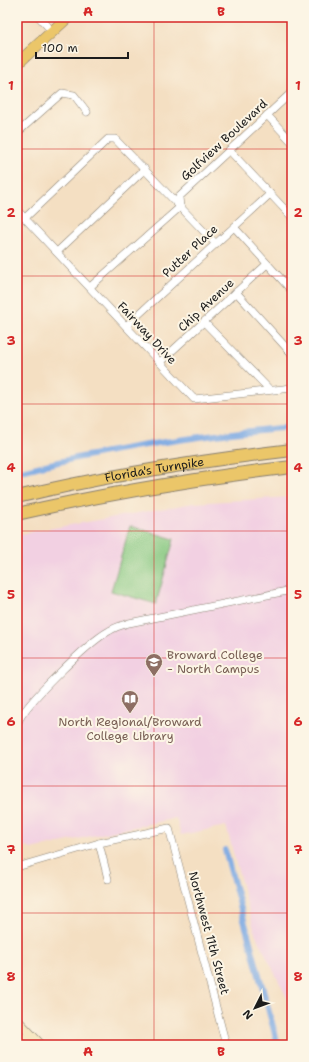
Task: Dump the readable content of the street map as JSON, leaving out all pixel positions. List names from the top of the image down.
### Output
{
  "streets": {
    "highway": ["Florida's Turnpike"],
    "street": [
      "Golfview Boulevard",
      "Putter Place",
      "Chip Avenue",
      "Fairway Drive",
      "Northwest 11th Street"
    ]
  },
  "crossings": [
    ["Putter Place", "Fairway Drive"],
    ["Chip Avenue", "Fairway Drive"]
  ],
  "places": {
    "school or university": ["Broward College - North Campus"],
    "library": ["North Regional/Broward College Library"]
  },
  "scale_bar": "100 m",
  "north": "bottom left",
  "grid": {
    "columns": ["A", "B"],
    "rows": [
      "1",
      "2",
      "3",
      "4",
      "5",
      "6",
      "7",
      "8"
    ]
  }
}
